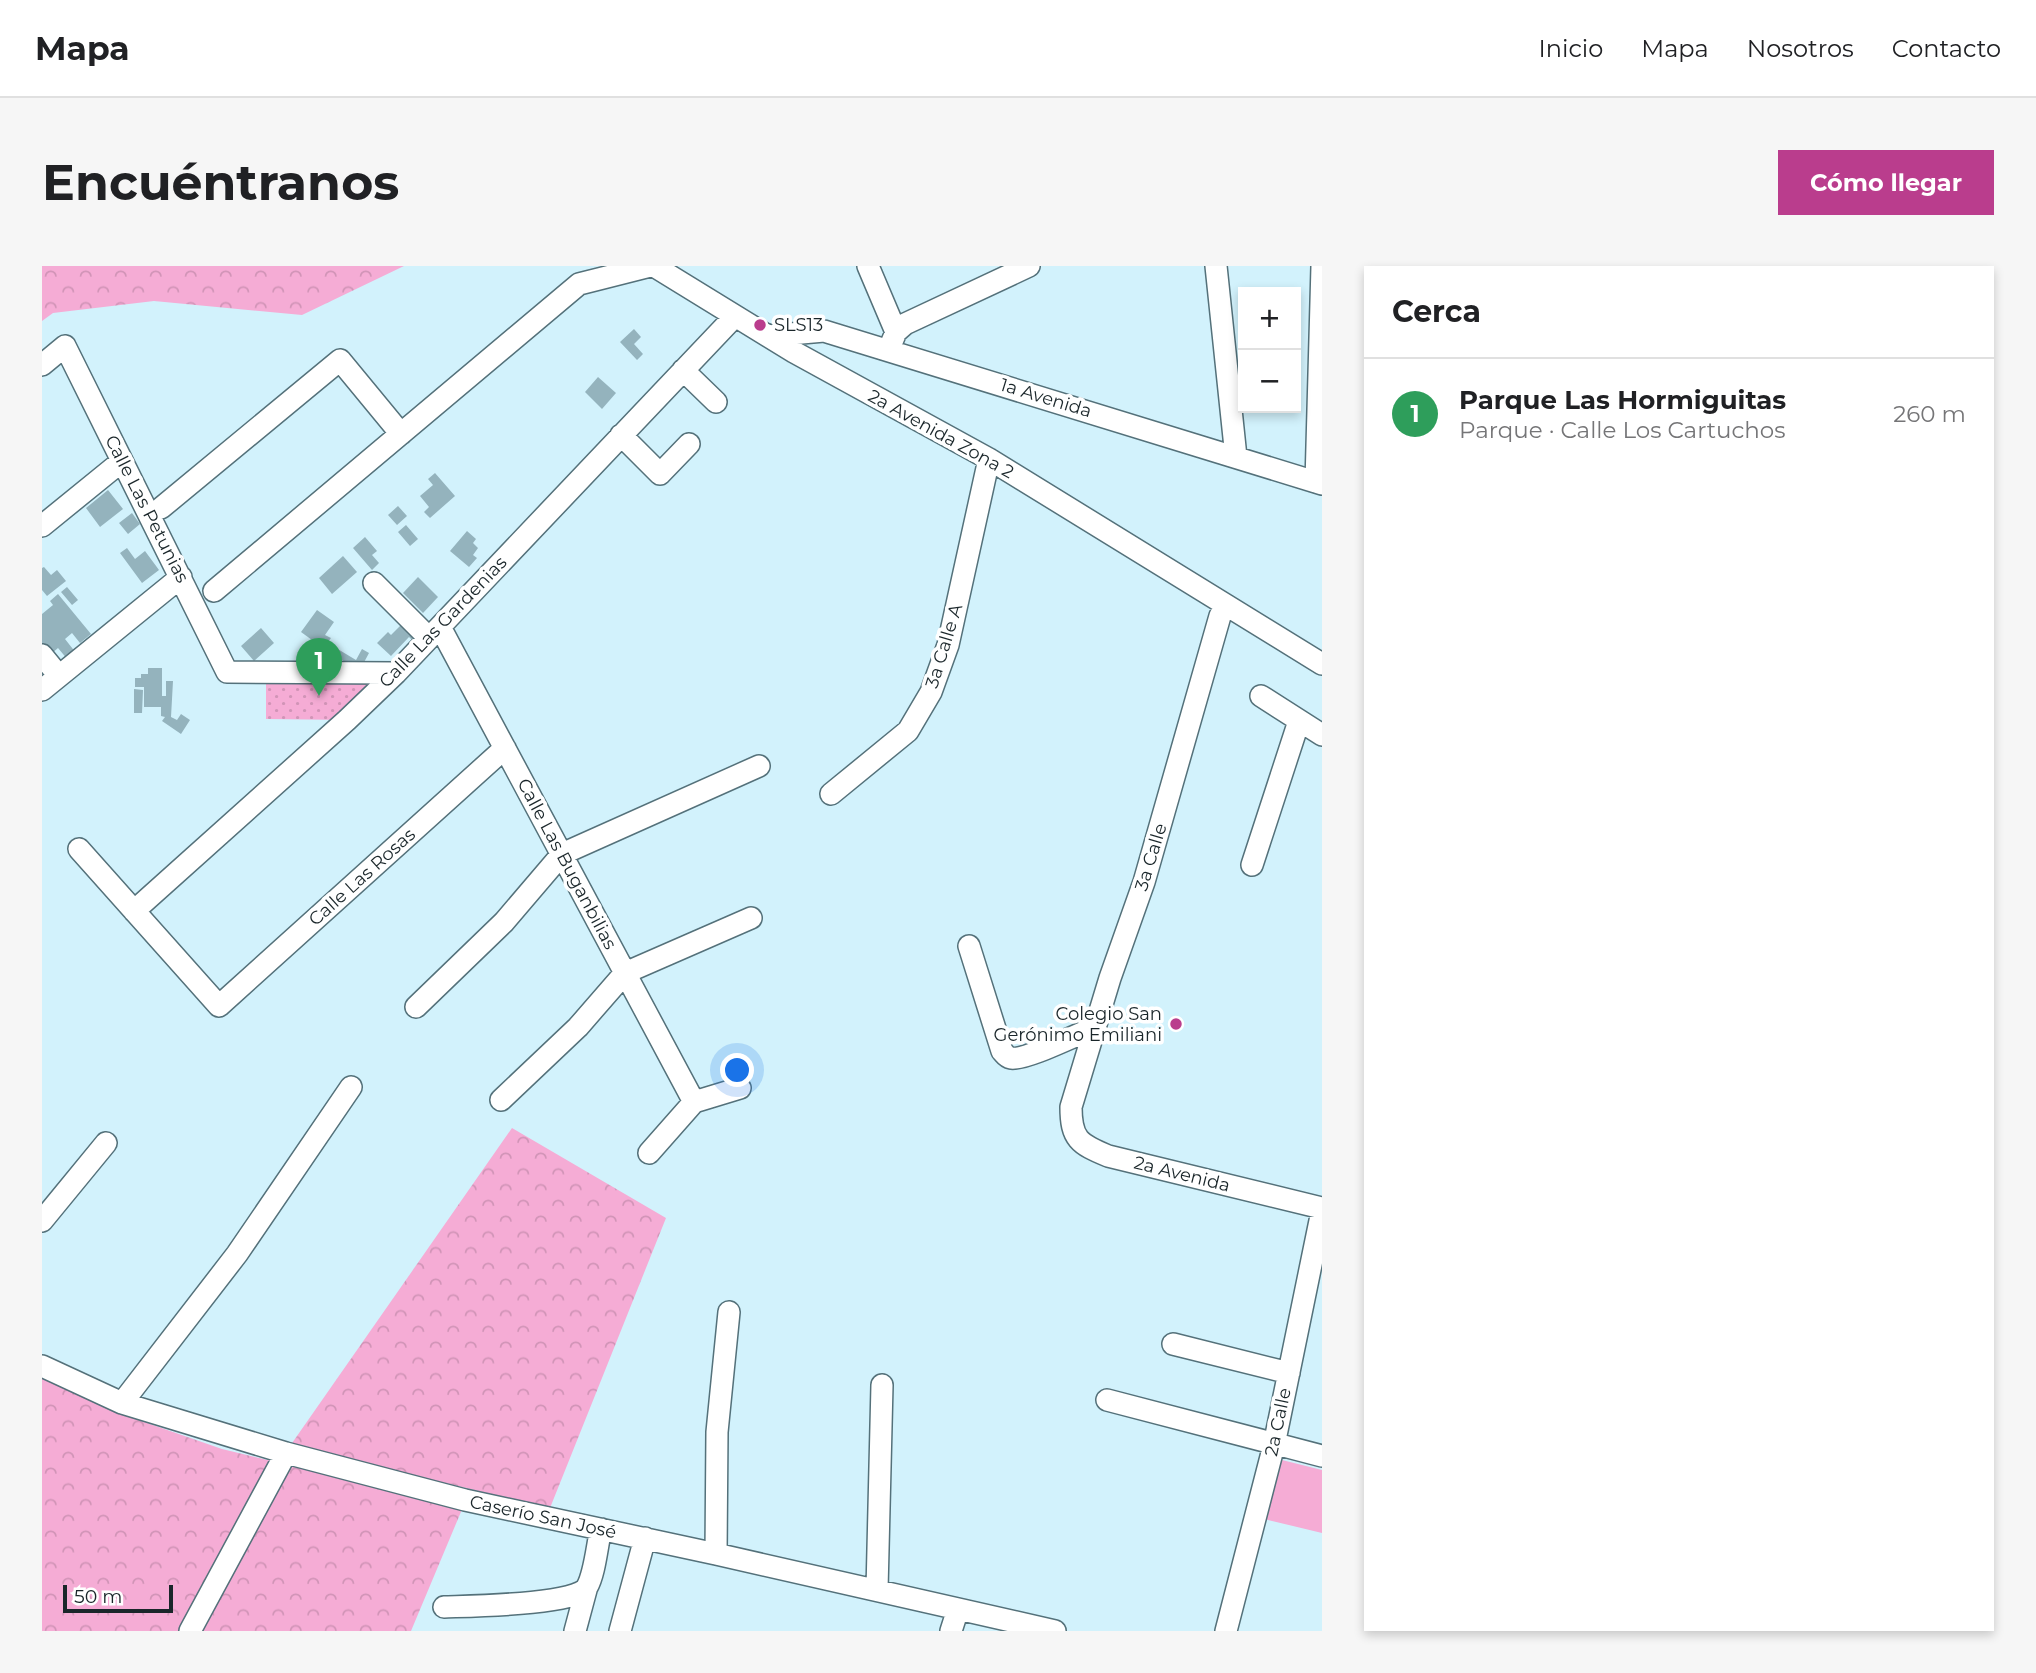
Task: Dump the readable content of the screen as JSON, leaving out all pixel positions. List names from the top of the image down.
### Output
{
  "streets": {
    "street": [
      "1a Avenida",
      "2a Avenida Zona 2",
      "Calle Las Petunias",
      "Calle Las Gardenias",
      "3a Calle A",
      "3a Calle",
      "Calle Las Buganbilias",
      "Calle Las Rosas",
      "2a Avenida",
      "2a Calle",
      "Caserío San José"
    ]
  },
  "crossings": [
    ["1a Avenida", "2a Avenida Zona 2"],
    ["2a Avenida Zona 2", "Calle Las Gardenias"],
    ["2a Avenida Zona 2", "3a Calle A"],
    ["2a Avenida Zona 2", "3a Calle"],
    ["Calle Las Petunias", "Calle Las Gardenias"],
    ["Calle Las Gardenias", "Calle Las Buganbilias"],
    ["Calle Las Gardenias", "Calle Las Rosas"],
    ["3a Calle", "2a Avenida"],
    ["Calle Las Buganbilias", "Calle Las Rosas"],
    ["2a Avenida", "2a Calle"]
  ],
  "places": ["SLS13", "Colegio San Gerónimo Emiliani"],
  "scale_bar": "50 m",
  "page": {
    "header": "Mapa",
    "nav": [
      "Inicio",
      "Mapa",
      "Nosotros",
      "Contacto"
    ],
    "buttons": "Cómo llegar",
    "title": "Encuéntranos",
    "heading": "Cerca",
    "map_buttons": ["+", "−"],
    "list": [
      {
        "mark": "1",
        "name": "Parque Las Hormiguitas",
        "note": "Parque · Calle Los Cartuchos",
        "value": "260 m"
      }
    ],
    "pins": "1",
    "scale": "50 m"
  }
}
